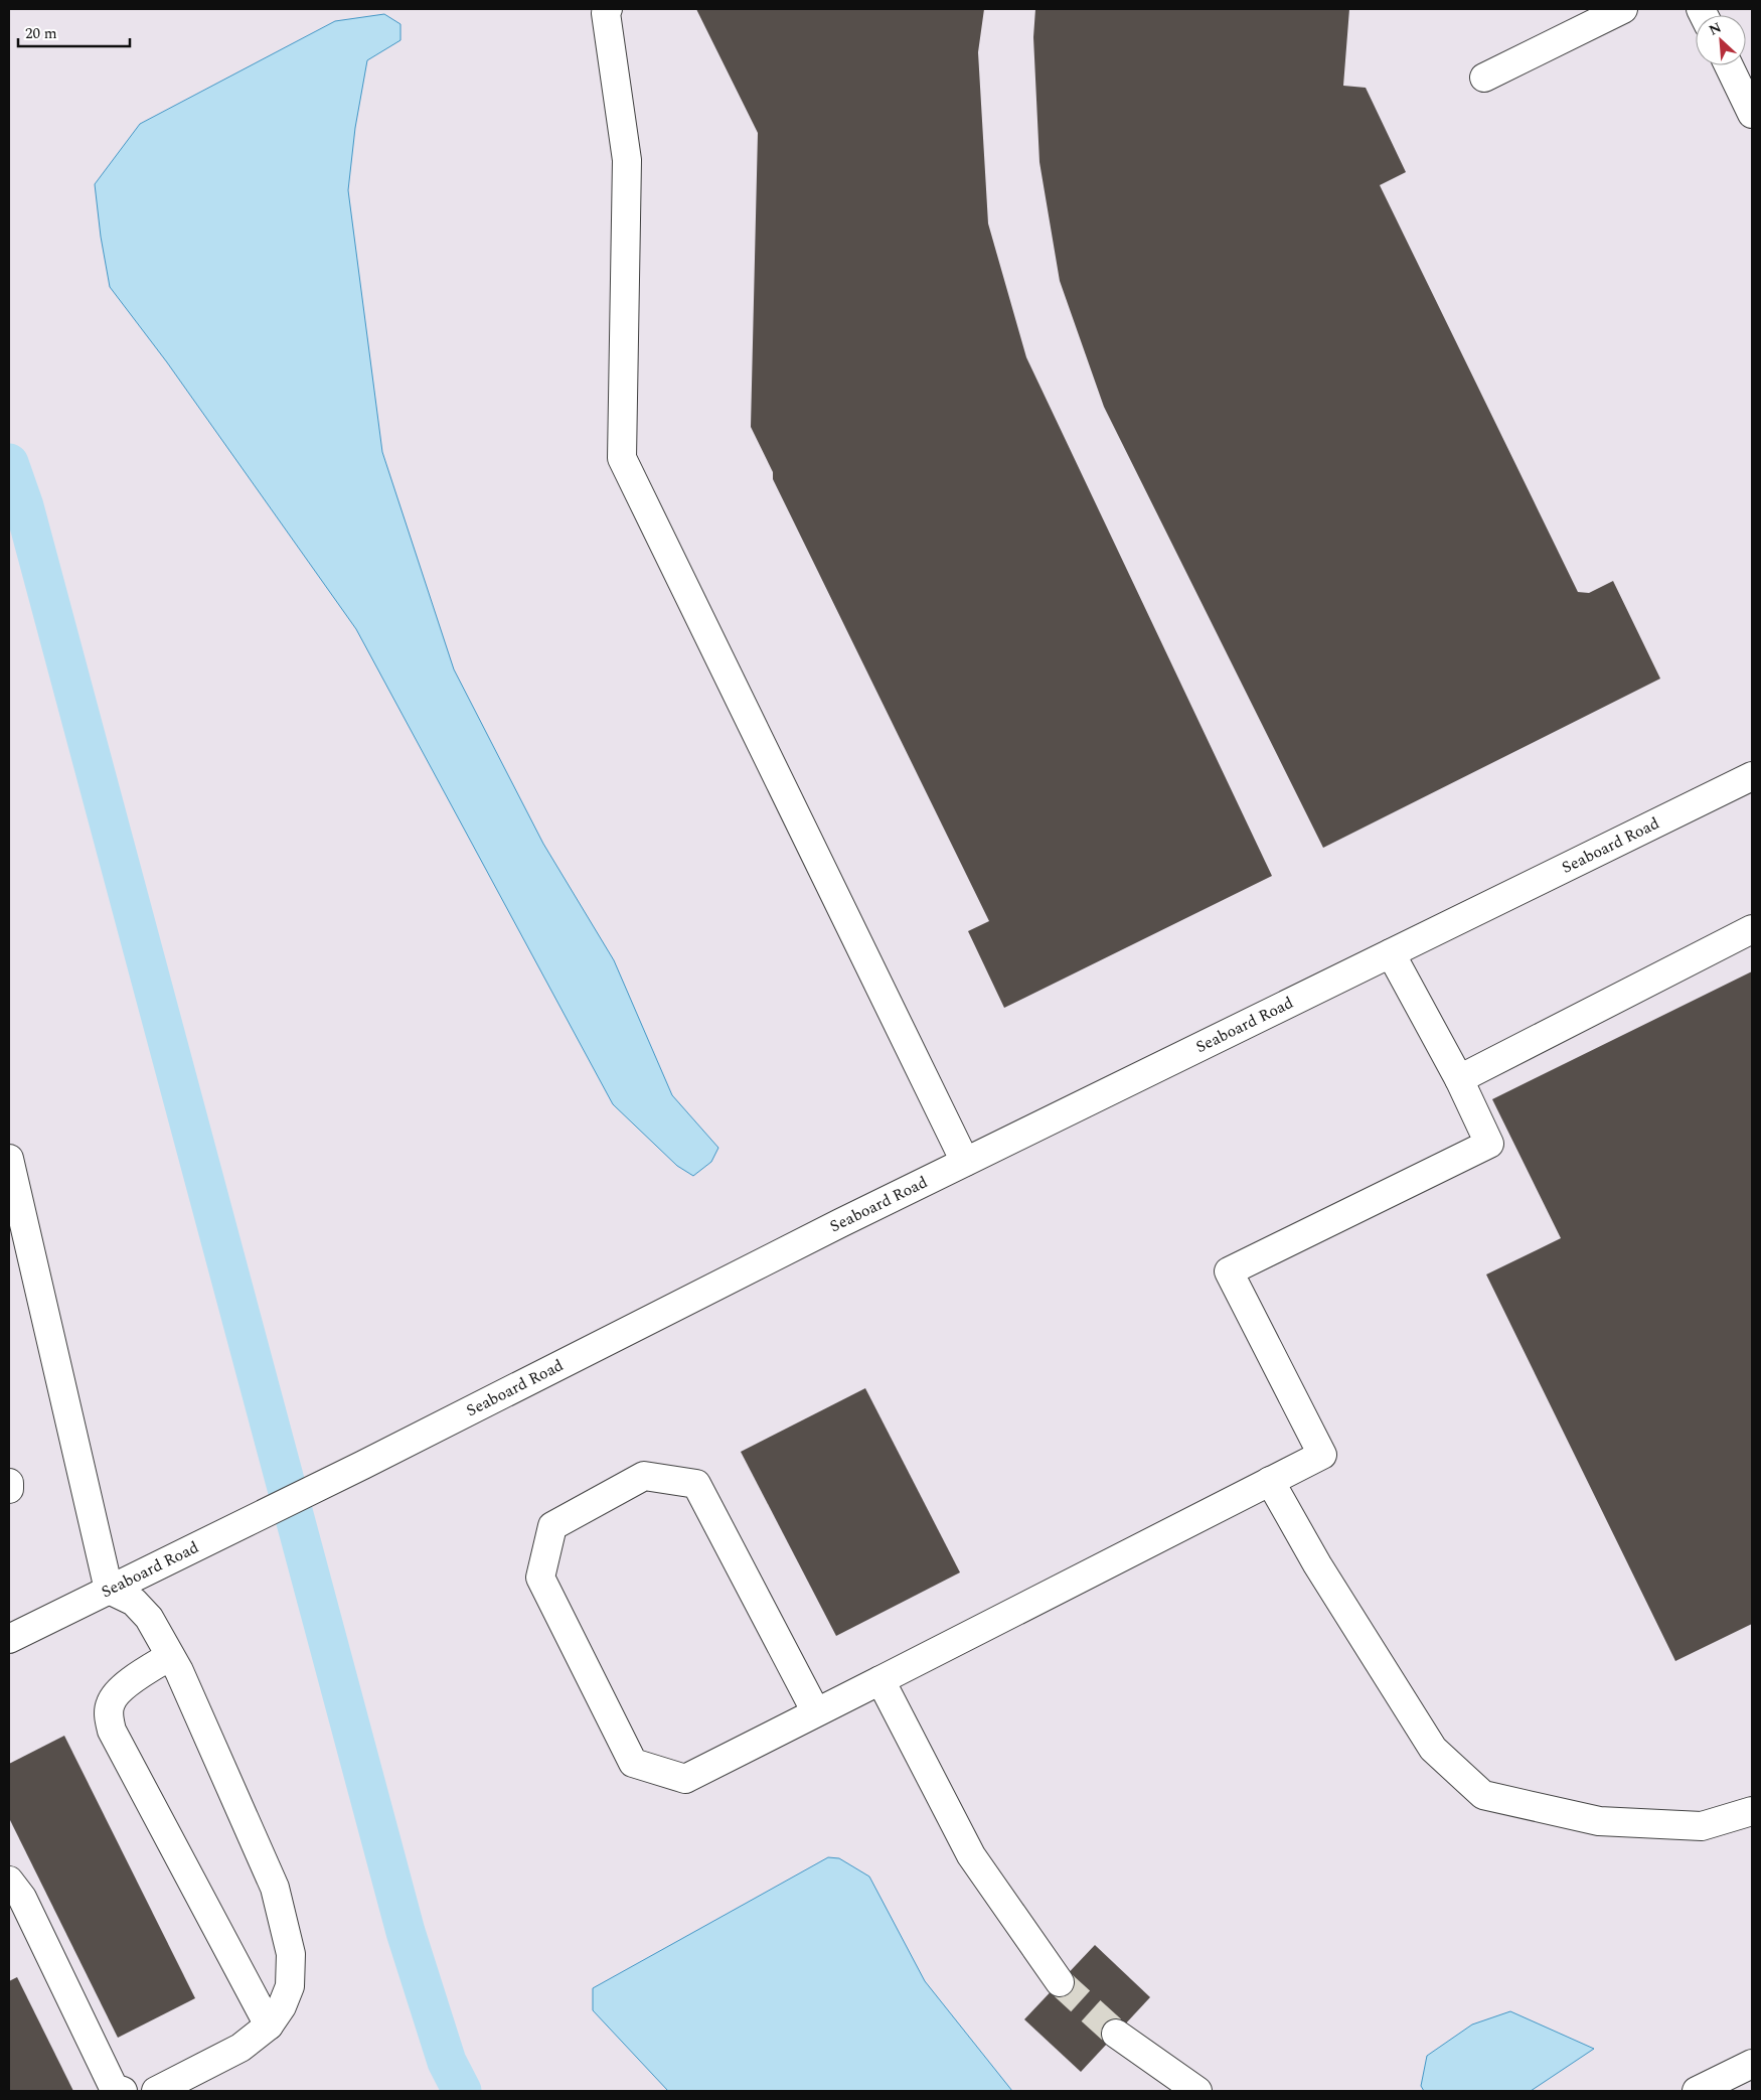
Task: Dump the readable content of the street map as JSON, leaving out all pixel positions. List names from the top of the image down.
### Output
{
  "streets": {
    "street": ["Seaboard Road"]
  },
  "scale_bar": "20 m",
  "north": "top left"
}
